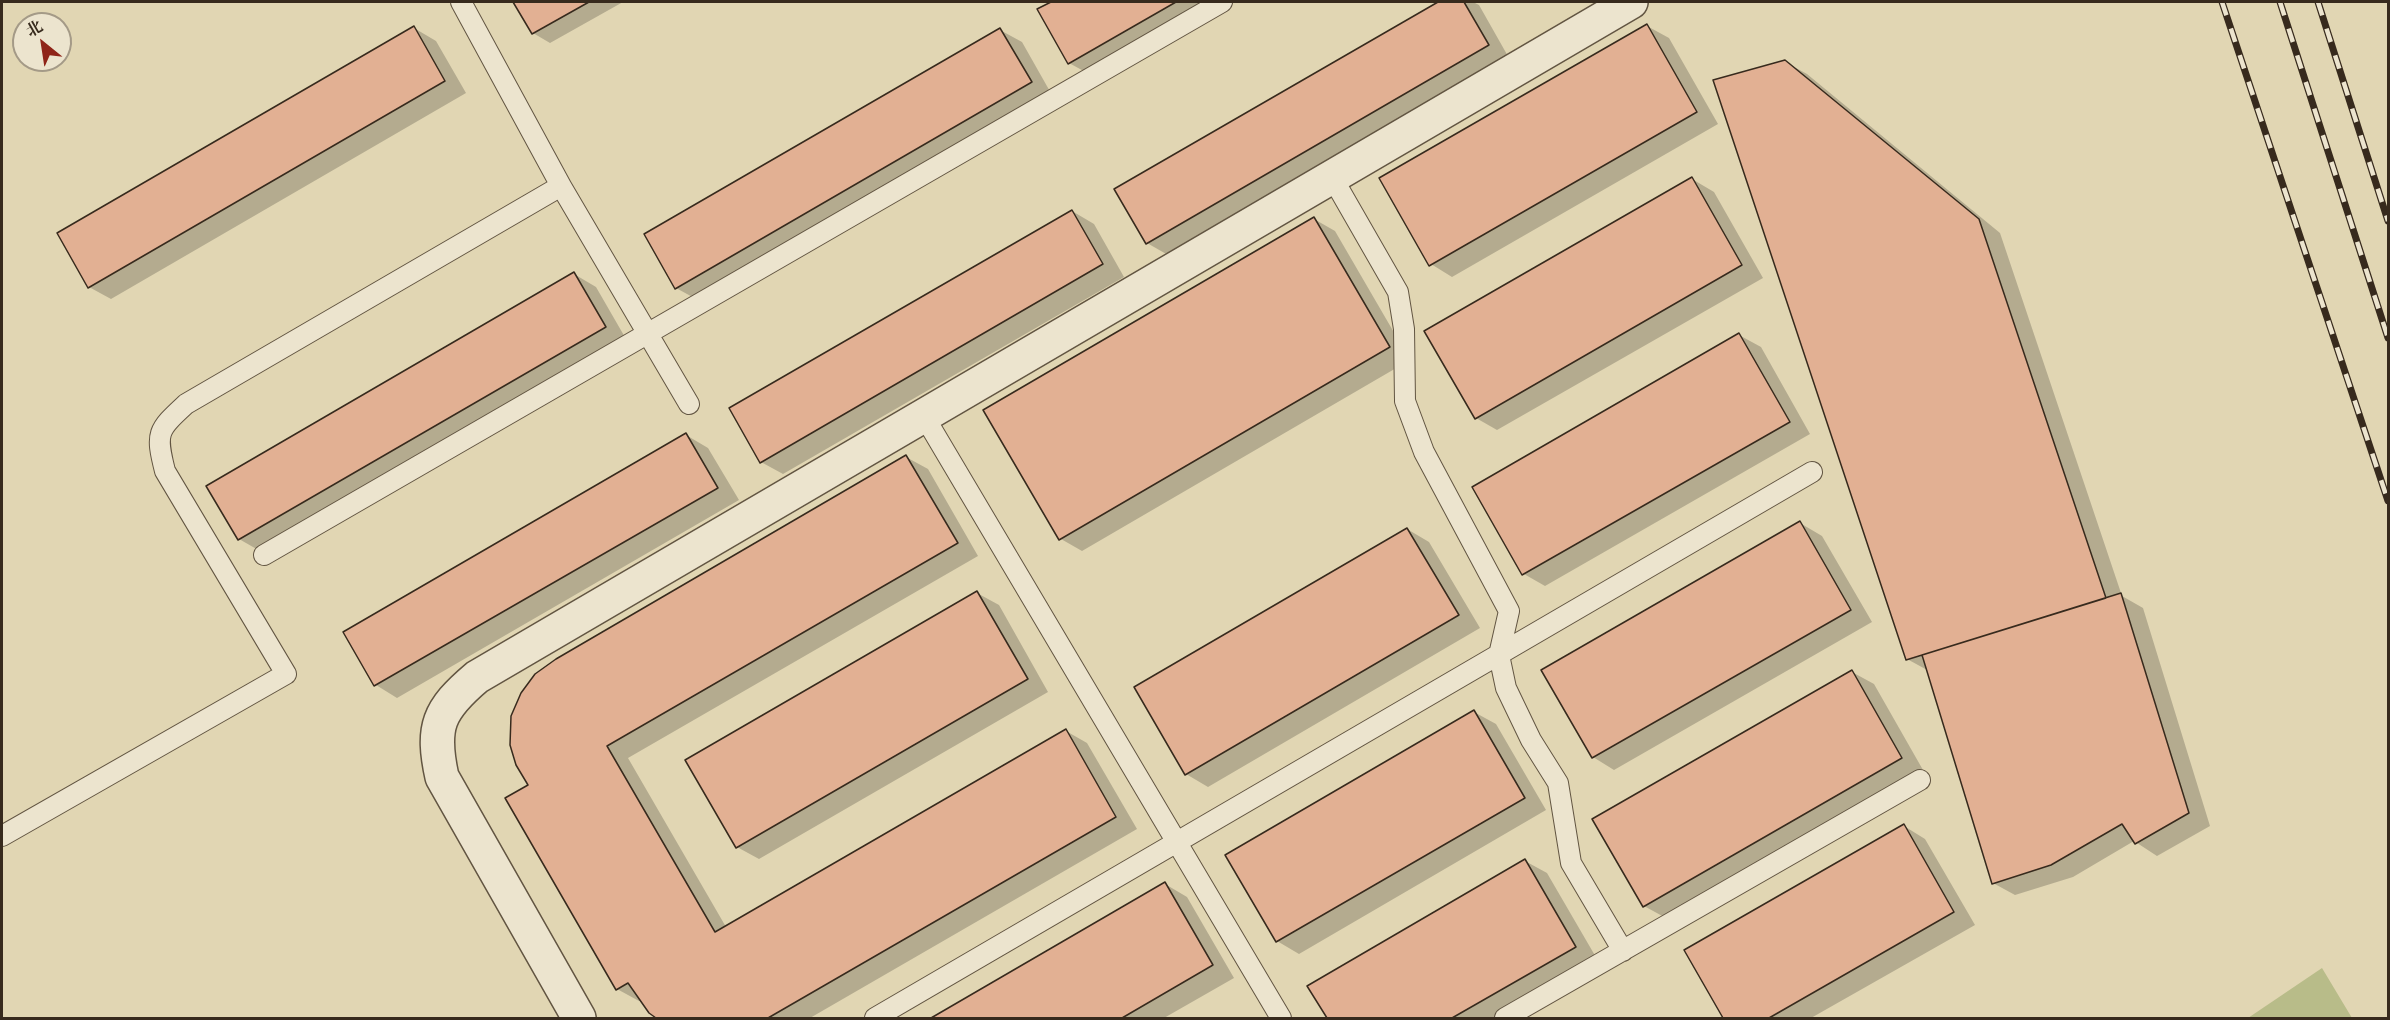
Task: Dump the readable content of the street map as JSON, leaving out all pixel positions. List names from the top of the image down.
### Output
{
  "north": "top left"
}
